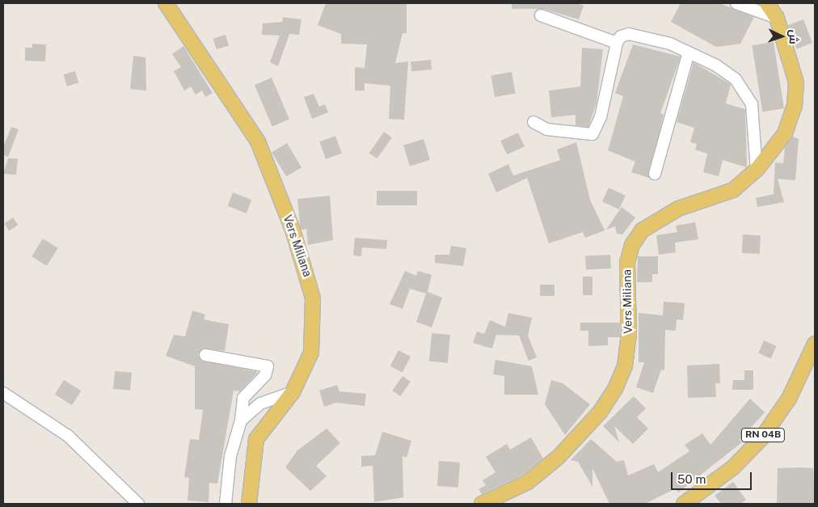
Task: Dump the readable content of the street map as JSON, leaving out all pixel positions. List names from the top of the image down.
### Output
{
  "streets": {
    "main road": ["Vers Miliana", "RN 04B"]
  },
  "scale_bar": "50 m",
  "north": "right"
}
